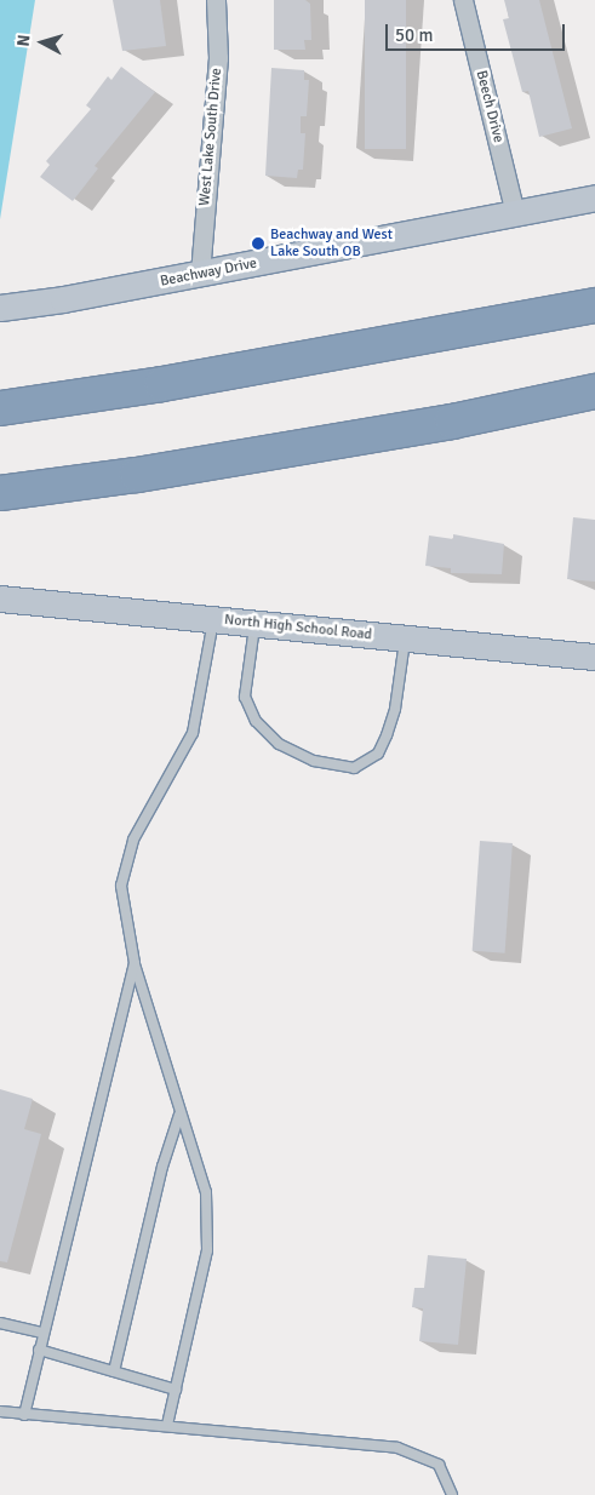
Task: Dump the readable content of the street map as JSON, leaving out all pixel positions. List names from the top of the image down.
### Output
{
  "streets": {
    "street": [
      "Beech Drive",
      "West Lake South Drive",
      "Beachway Drive",
      "North High School Road"
    ]
  },
  "crossings": [
    ["Beech Drive", "Beachway Drive"],
    ["West Lake South Drive", "Beachway Drive"]
  ],
  "places": ["Beachway and West Lake South OB"],
  "scale_bar": "50 m",
  "north": "left"
}
